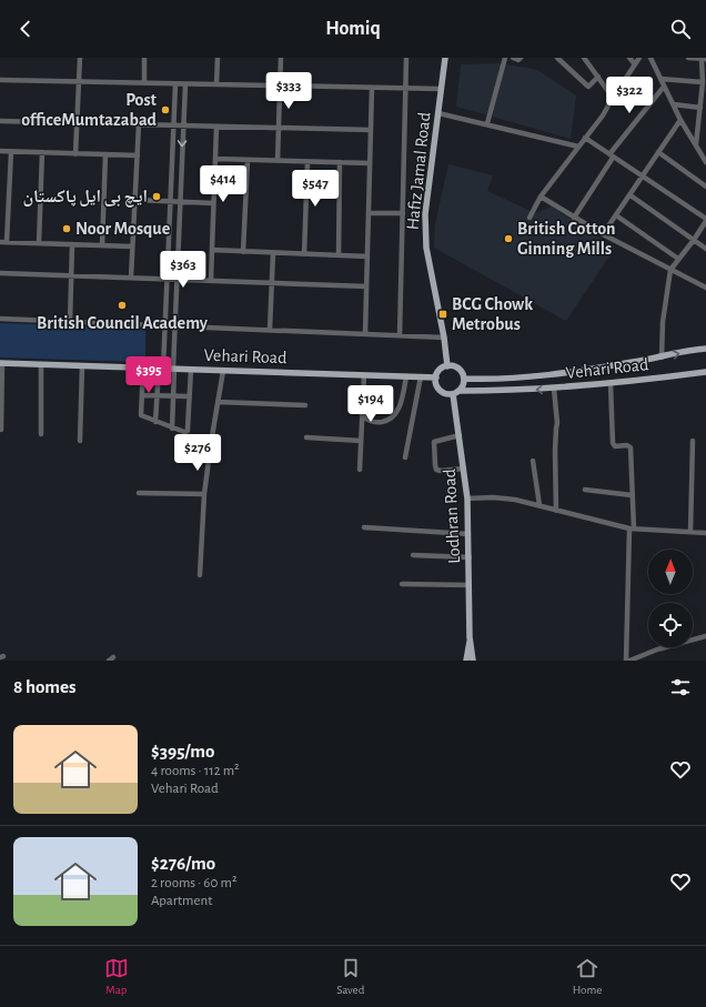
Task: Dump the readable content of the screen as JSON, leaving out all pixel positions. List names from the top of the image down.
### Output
{
  "streets": {
    "main road": ["Hafiz Jamal Road", "Vehari Road", "Lodhran Road"]
  },
  "crossings": [
    ["Hafiz Jamal Road", "Vehari Road"],
    ["Hafiz Jamal Road", "Lodhran Road"],
    ["Vehari Road", "Lodhran Road"]
  ],
  "places": {
    "other": [
      "Post officeMumtazabad",
      "ایچ بی ایل پاکستان",
      "Noor Mosque",
      "British Cotton Ginning Mills",
      "British Council Academy"
    ],
    "transit": ["BCG Chowk Metrobus"]
  },
  "north": "top",
  "page": {
    "header": "Homiq",
    "price": [
      "$333",
      "$322",
      "$414",
      "$547",
      "$363",
      "$395",
      "$194",
      "$276"
    ],
    "heading": "8 homes",
    "list": [
      {
        "name": "$395/mo",
        "note": "4 rooms · 112 m² · Vehari Road"
      },
      {
        "name": "$276/mo",
        "note": "2 rooms · 60 m² · Apartment"
      }
    ],
    "tabs": ["Map", "Saved", "Home"]
  }
}
